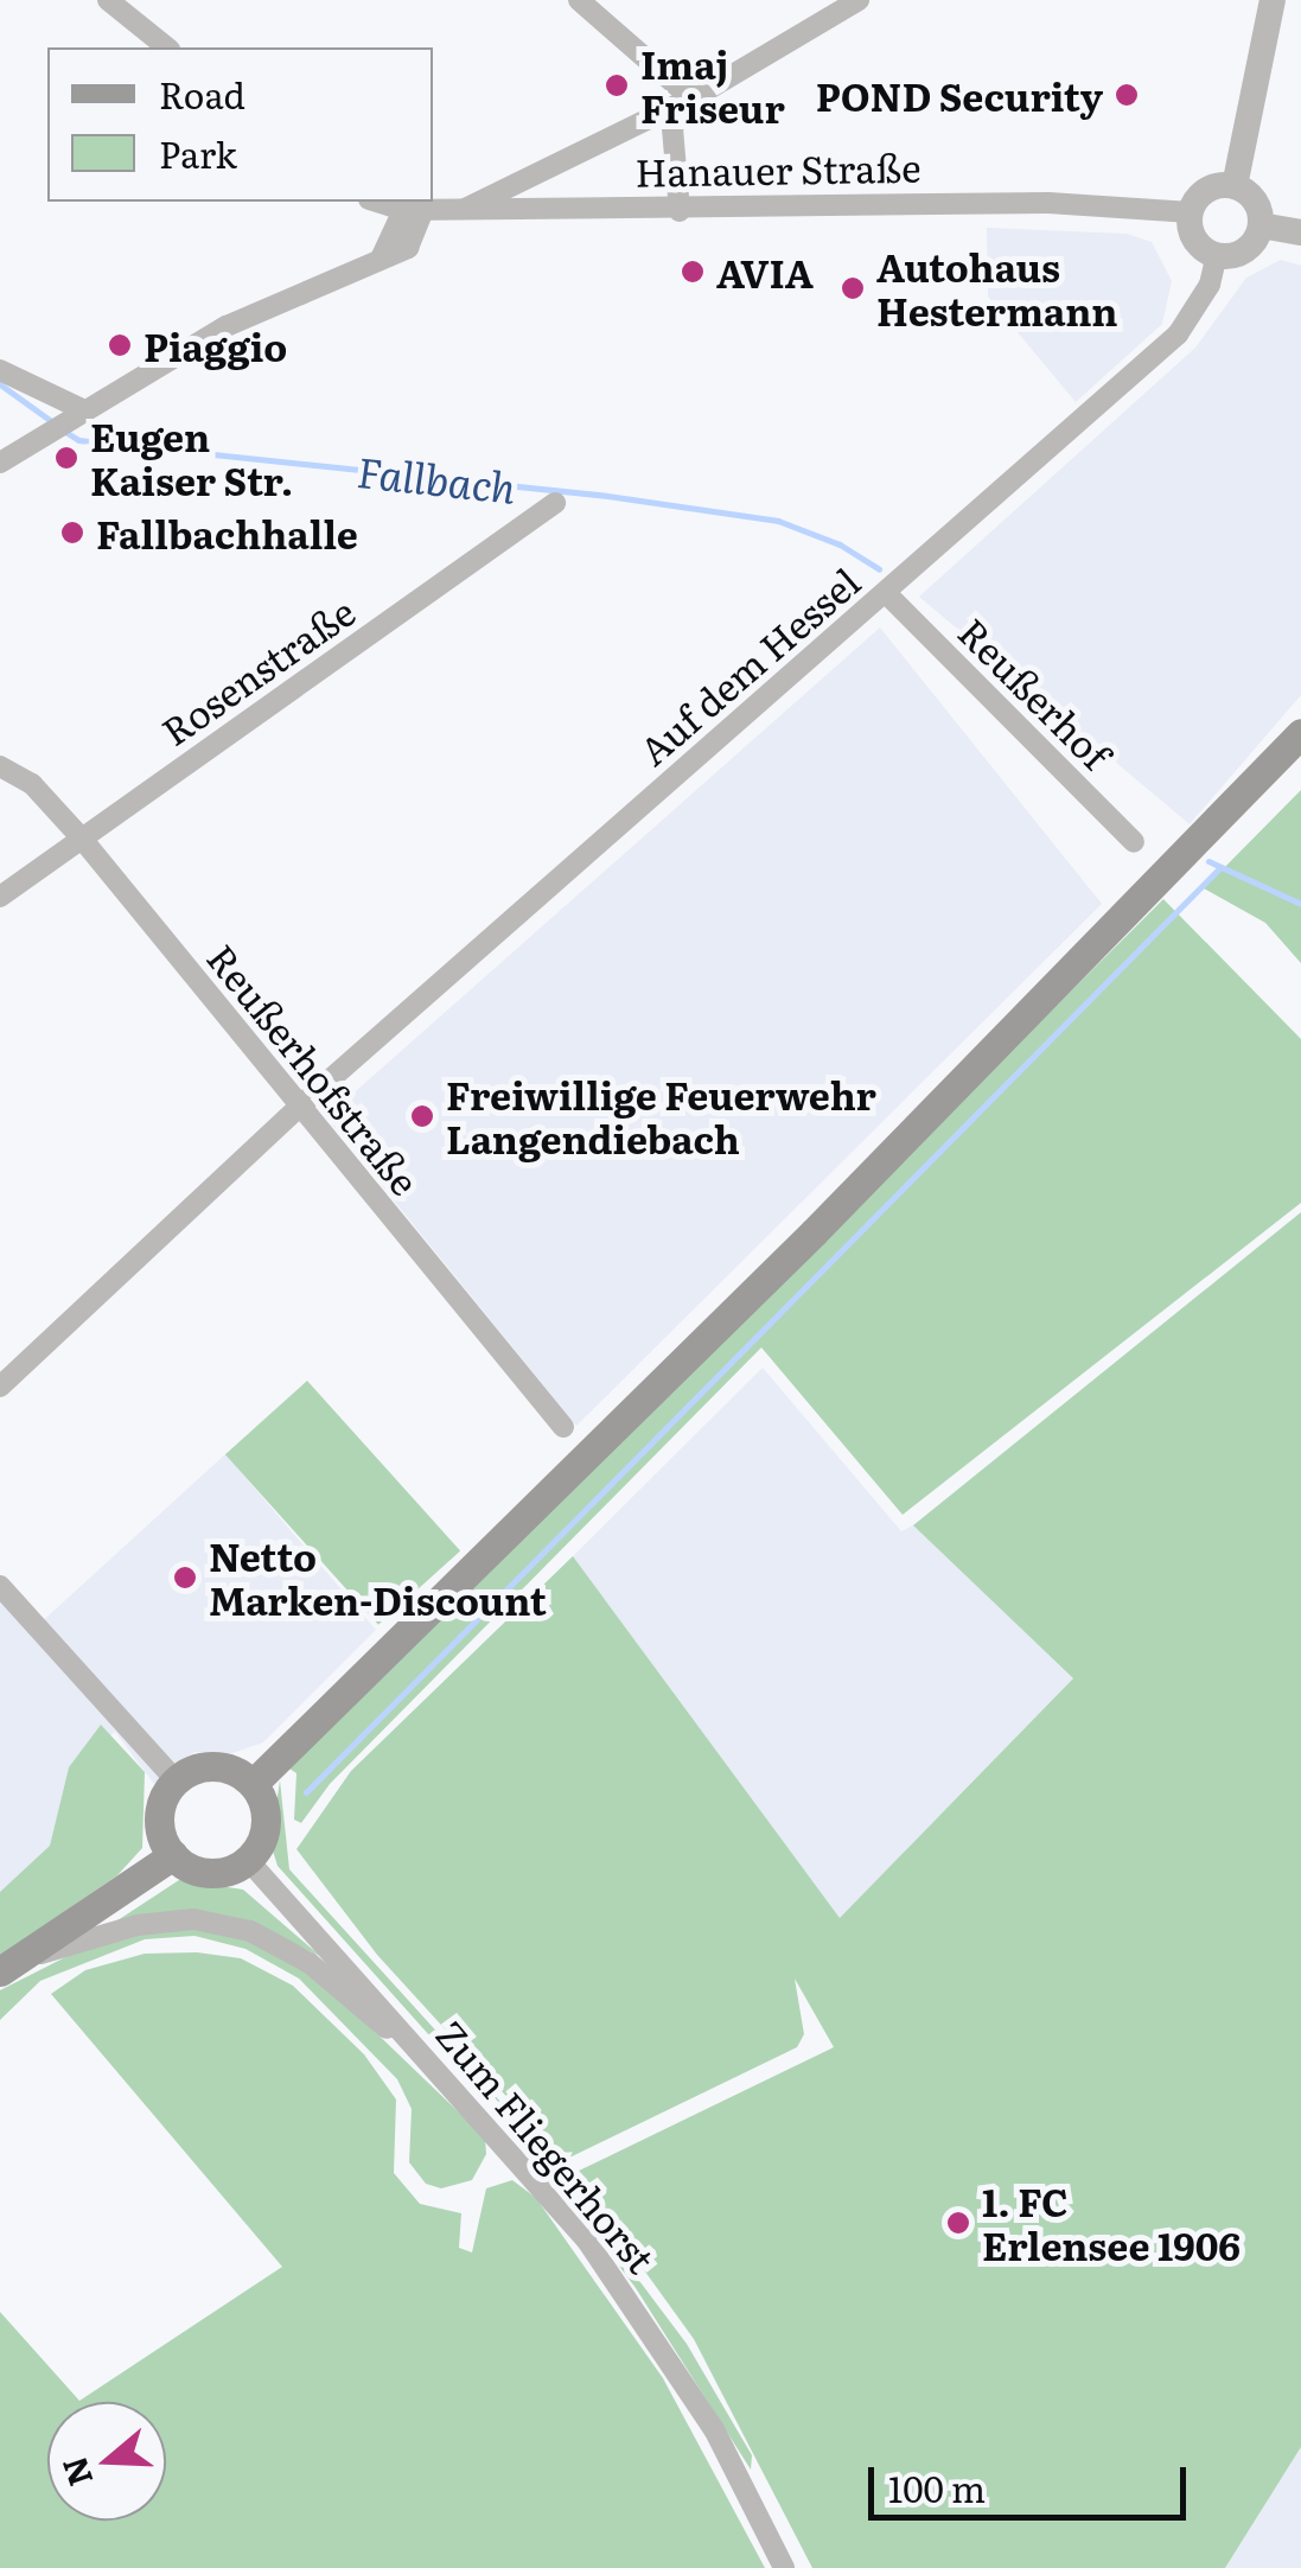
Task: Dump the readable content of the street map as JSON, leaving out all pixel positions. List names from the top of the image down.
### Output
{
  "streets": {
    "street": [
      "Hanauer Straße",
      "Auf dem Hessel",
      "Rosenstraße",
      "Reußerhof",
      "Reußerhofstraße",
      "Zum Fliegerhorst"
    ]
  },
  "crossings": [
    ["Hanauer Straße", "Auf dem Hessel"],
    ["Auf dem Hessel", "Reußerhof"],
    ["Auf dem Hessel", "Reußerhofstraße"],
    ["Rosenstraße", "Reußerhofstraße"]
  ],
  "water": ["Fallbach"],
  "places": [
    "Imaj Friseur",
    "POND Security",
    "AVIA",
    "Autohaus Hestermann",
    "Piaggio",
    "Eugen Kaiser Str.",
    "Fallbachhalle",
    "Freiwillige Feuerwehr Langendiebach",
    "Netto Marken-Discount",
    "1. FC Erlensee 1906"
  ],
  "legend": ["Road", "Park"],
  "scale_bar": "100 m",
  "north": "left"
}
